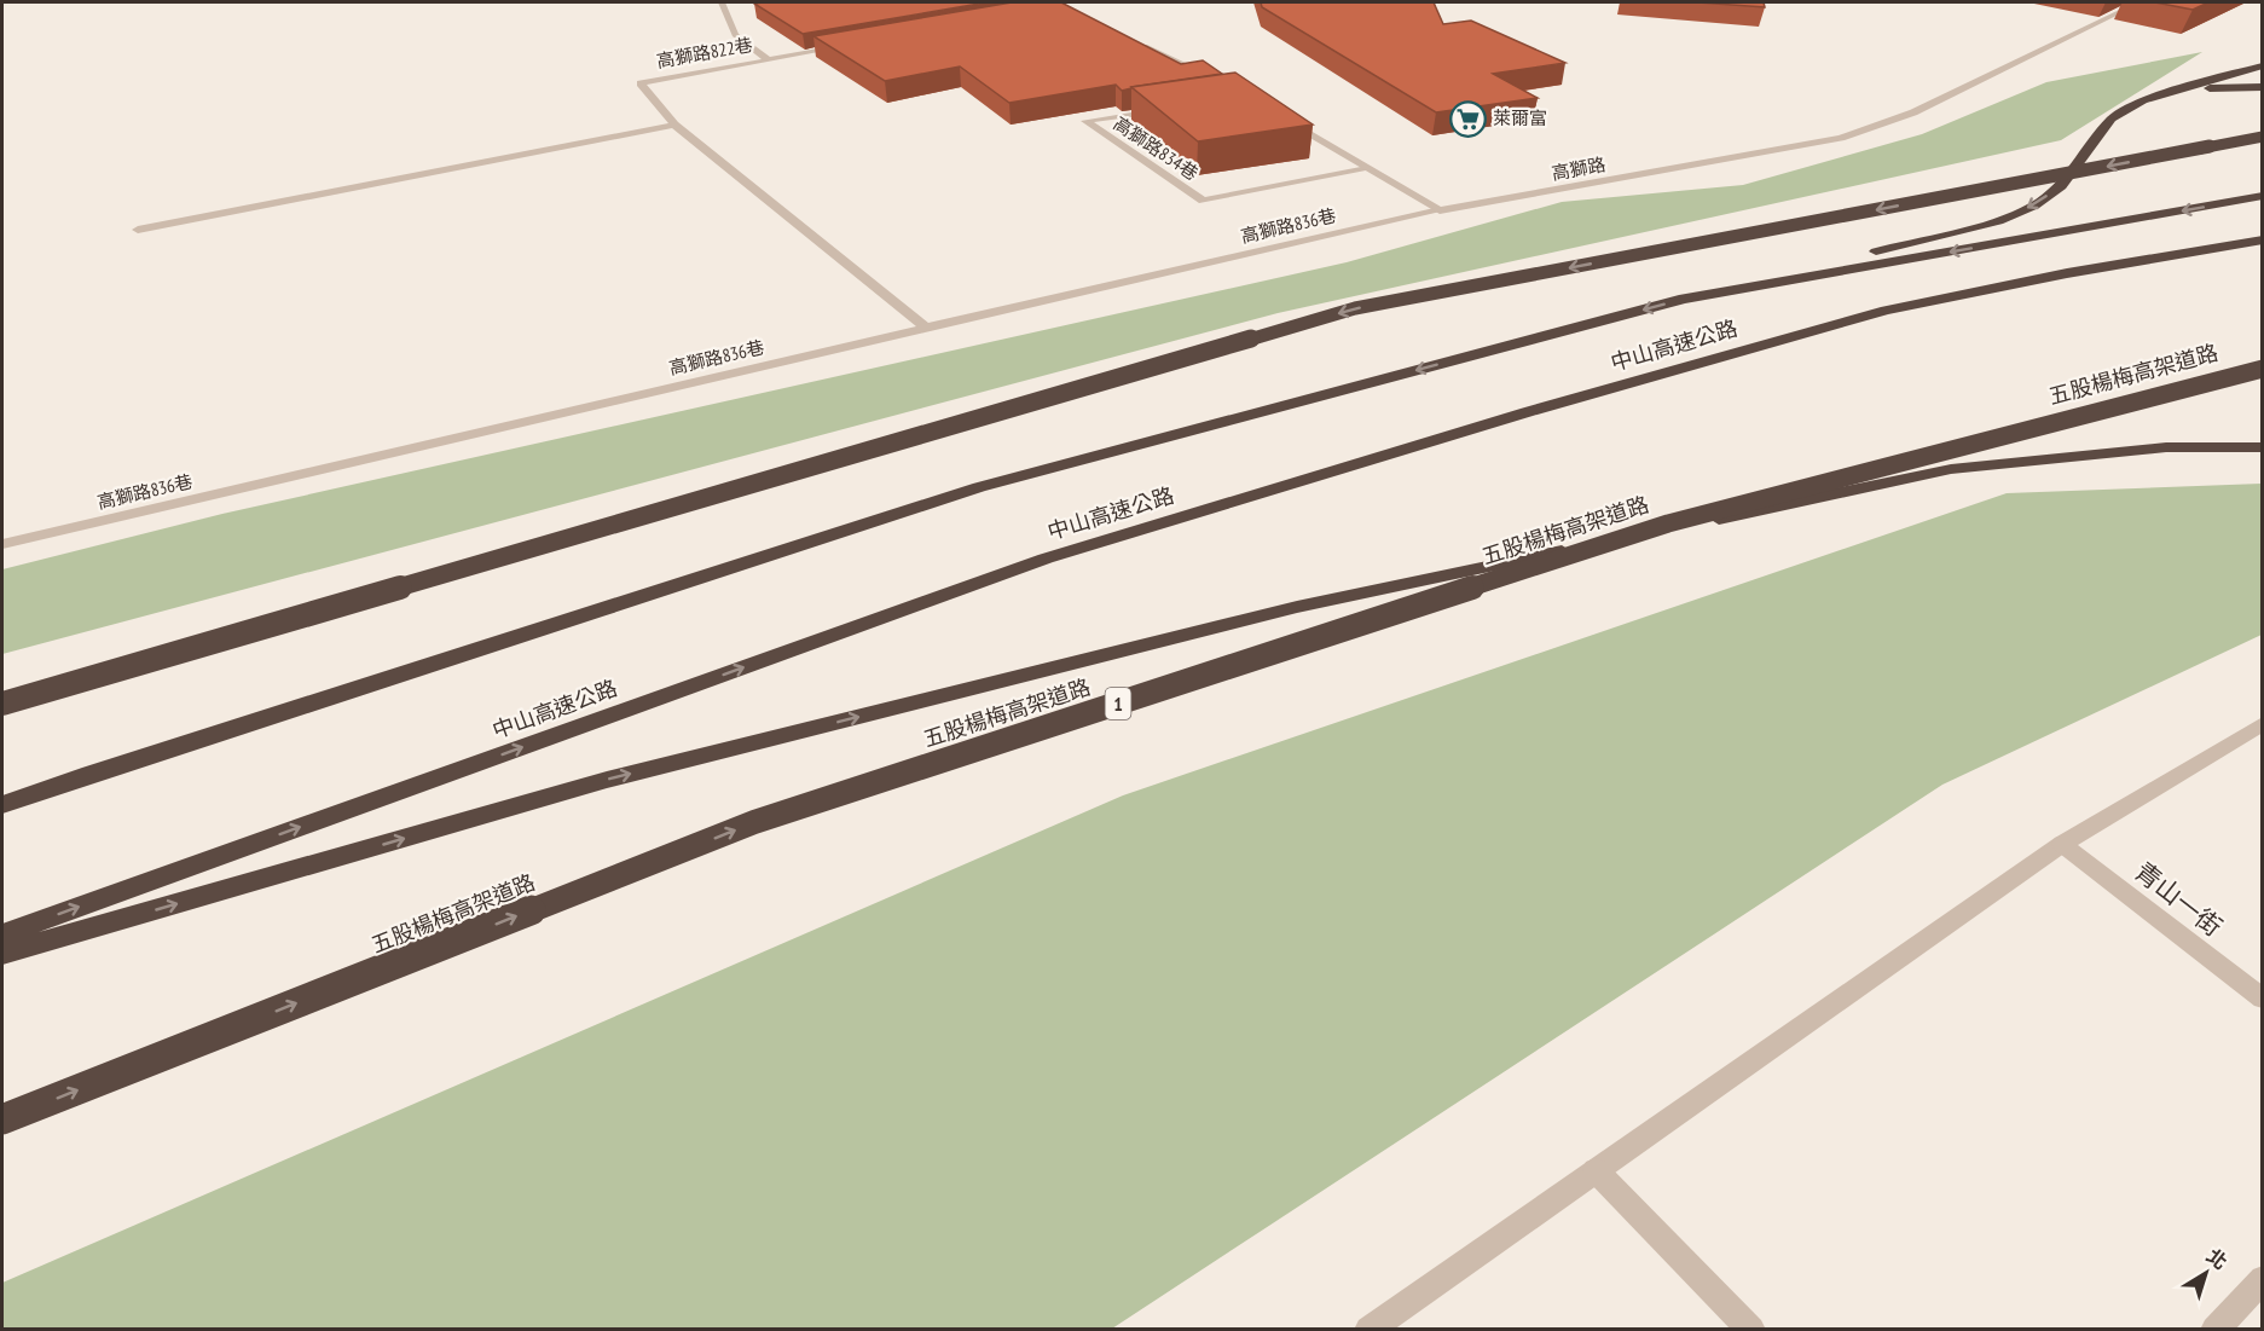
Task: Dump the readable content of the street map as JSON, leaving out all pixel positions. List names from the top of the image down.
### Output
{
  "streets": {
    "highway": ["中山高速公路", "五股楊梅高架道路", "1"],
    "street": [
      "高獅路822巷",
      "高獅路834巷",
      "高獅路",
      "高獅路836巷",
      "青山一街"
    ]
  },
  "crossings": [
    ["高獅路822巷", "高獅路836巷"],
    ["高獅路", "高獅路836巷"]
  ],
  "places": {
    "supermarket": ["萊爾富"]
  },
  "north": "top right"
}
